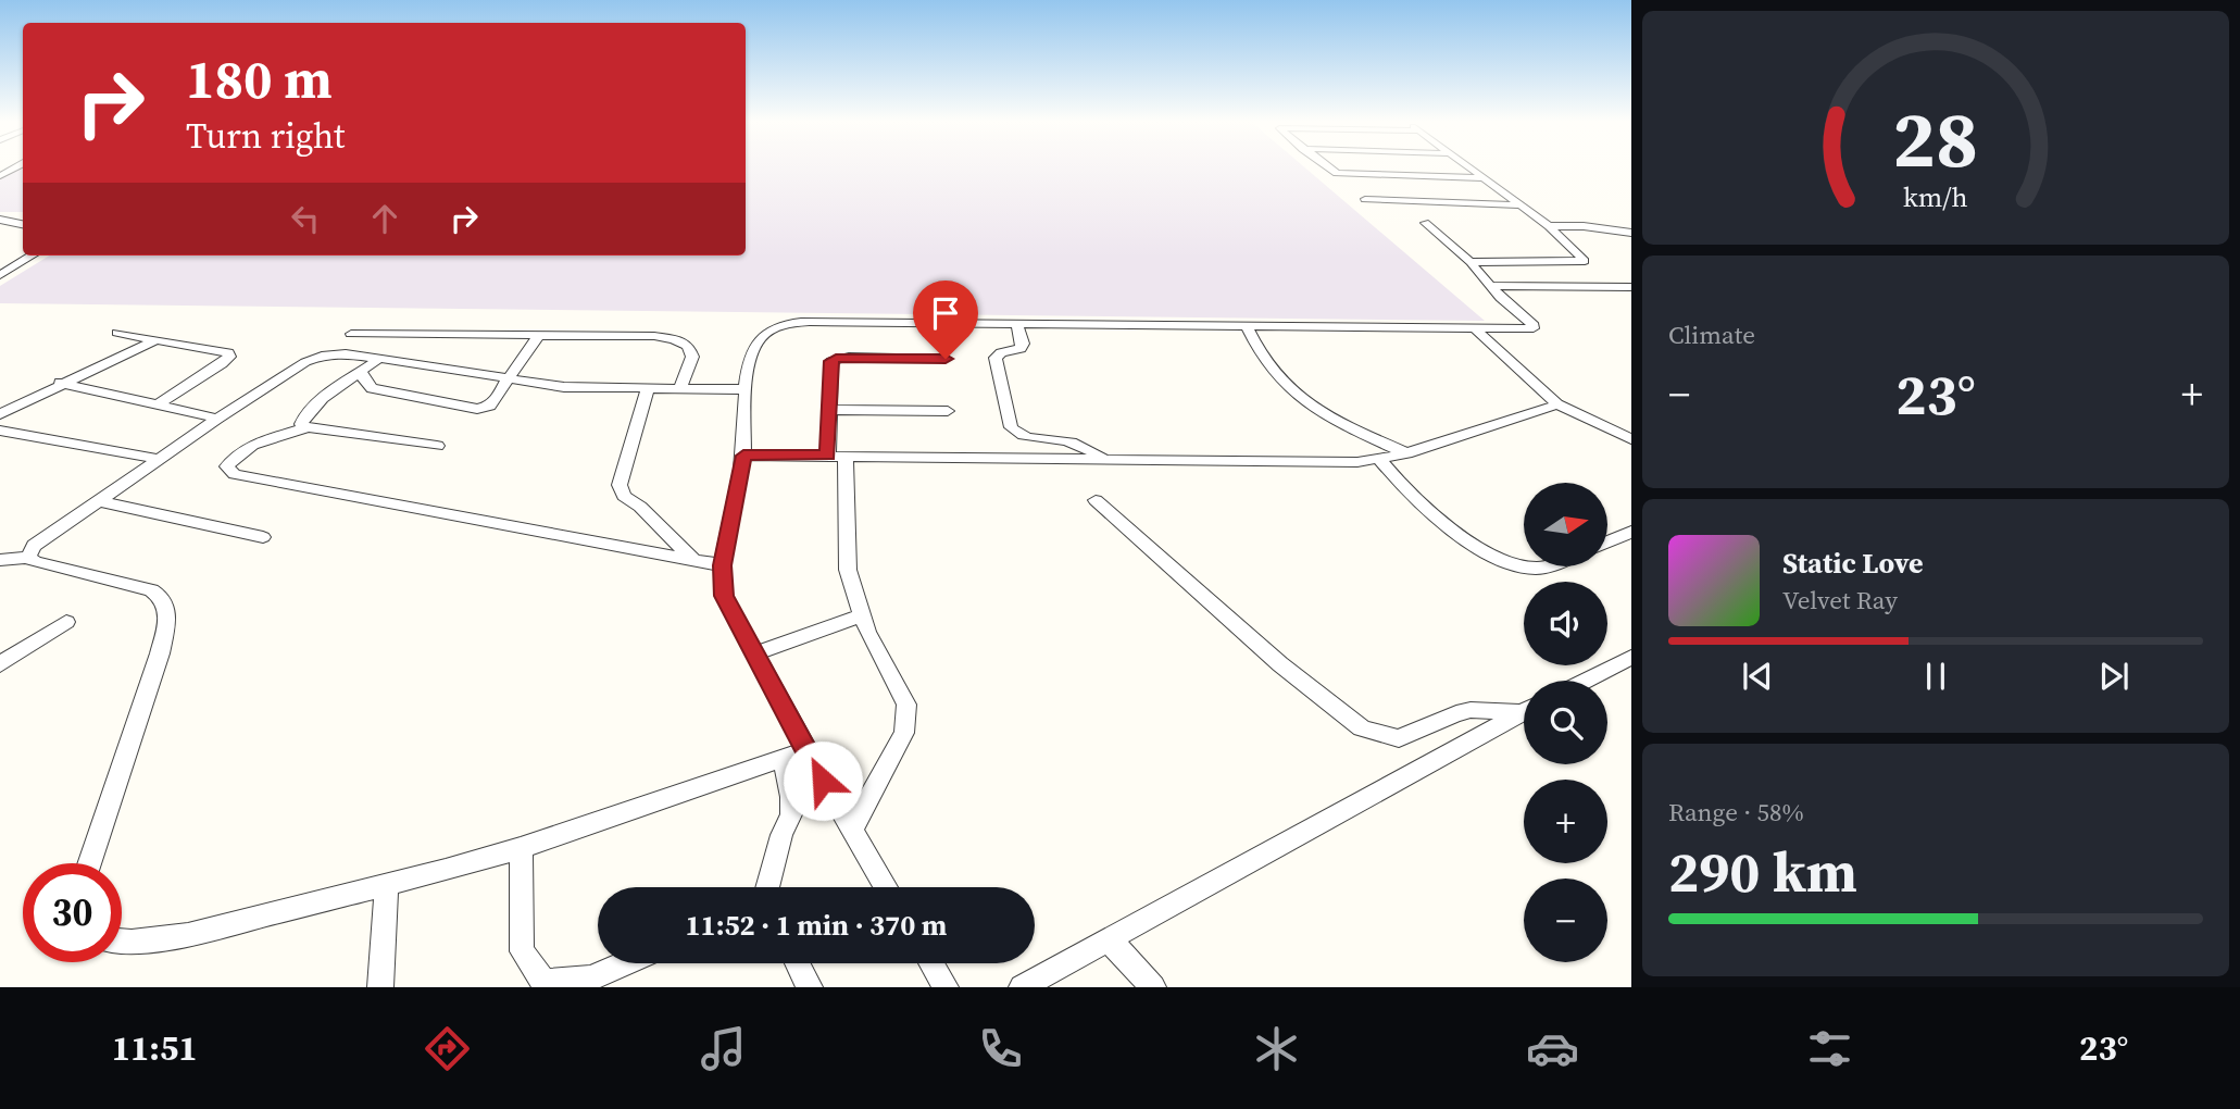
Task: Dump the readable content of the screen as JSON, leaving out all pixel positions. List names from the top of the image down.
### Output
{
  "north": "right",
  "page": {
    "turn": ["180 m", "Turn right"],
    "tile": [
      "Climate",
      ["Range · 58%", "290 km"]
    ],
    "heat": ["−", "23°", "+"],
    "map_buttons": ["+", "−"],
    "song": ["Static Love", "Velvet Ray"],
    "limit": "30",
    "trip": "11:52 · 1 min · 370 m",
    "tabs": ["11:51", "23°"],
    "gauge": ["28", "km/h"]
  }
}
